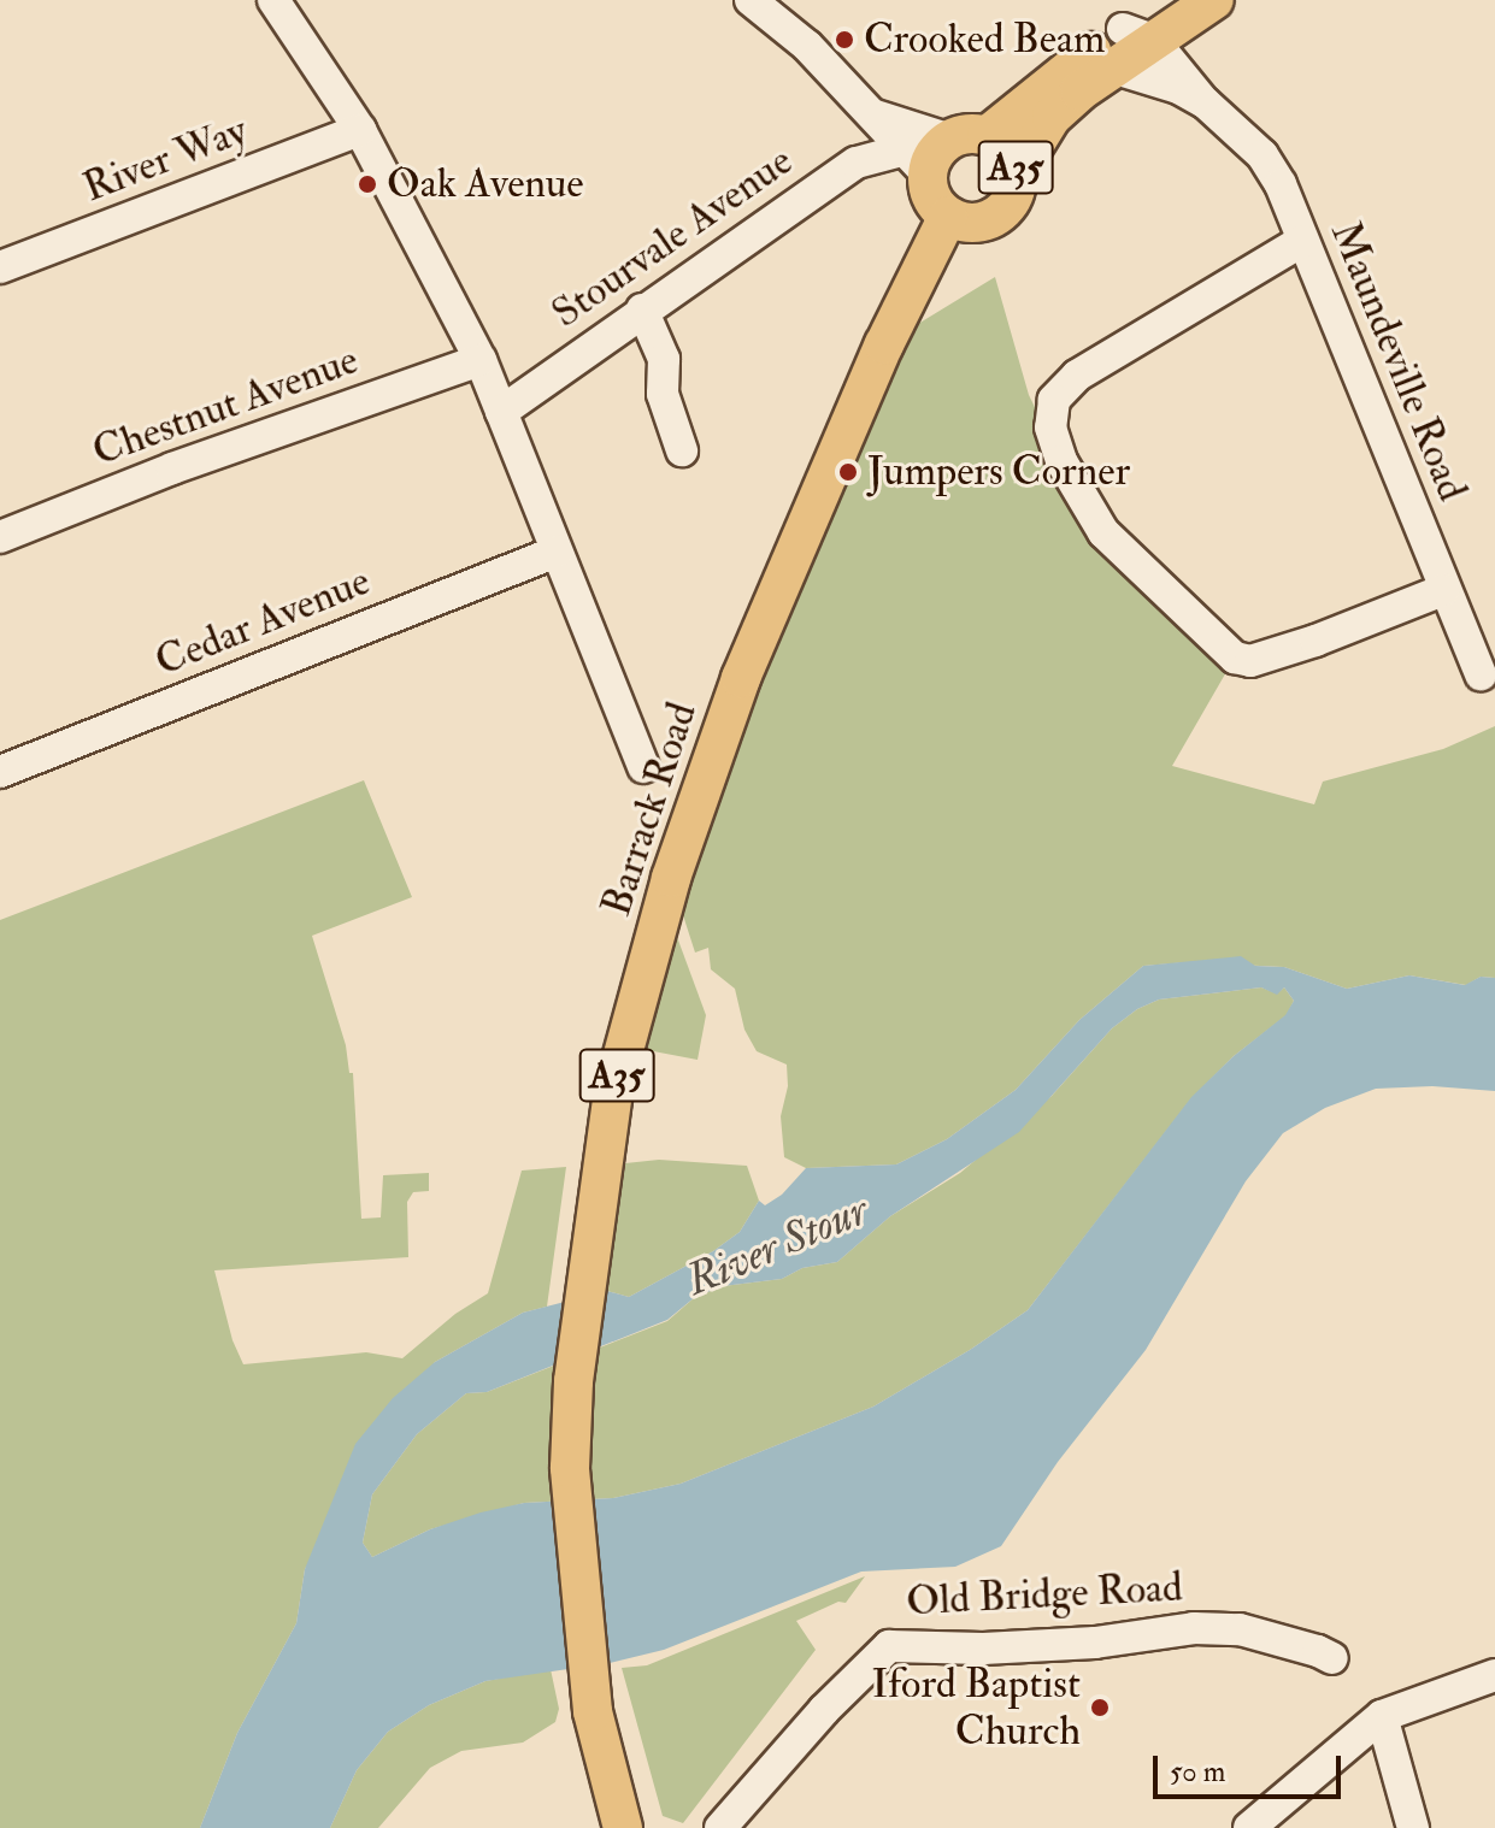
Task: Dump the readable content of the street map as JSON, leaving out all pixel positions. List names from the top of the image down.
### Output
{
  "streets": {
    "main road": ["A35", "Barrack Road"],
    "street": [
      "River Way",
      "Stourvale Avenue",
      "Maundeville Road",
      "Chestnut Avenue",
      "Cedar Avenue",
      "Old Bridge Road"
    ]
  },
  "crossings": [
    ["A35", "Stourvale Avenue"],
    ["A35", "Maundeville Road"],
    ["A35", "Barrack Road"],
    ["Stourvale Avenue", "Barrack Road"]
  ],
  "water": ["River Stour"],
  "places": [
    "Crooked Beam",
    "Oak Avenue",
    "Jumpers Corner",
    "Iford Baptist Church"
  ],
  "scale_bar": "50 m"
}
